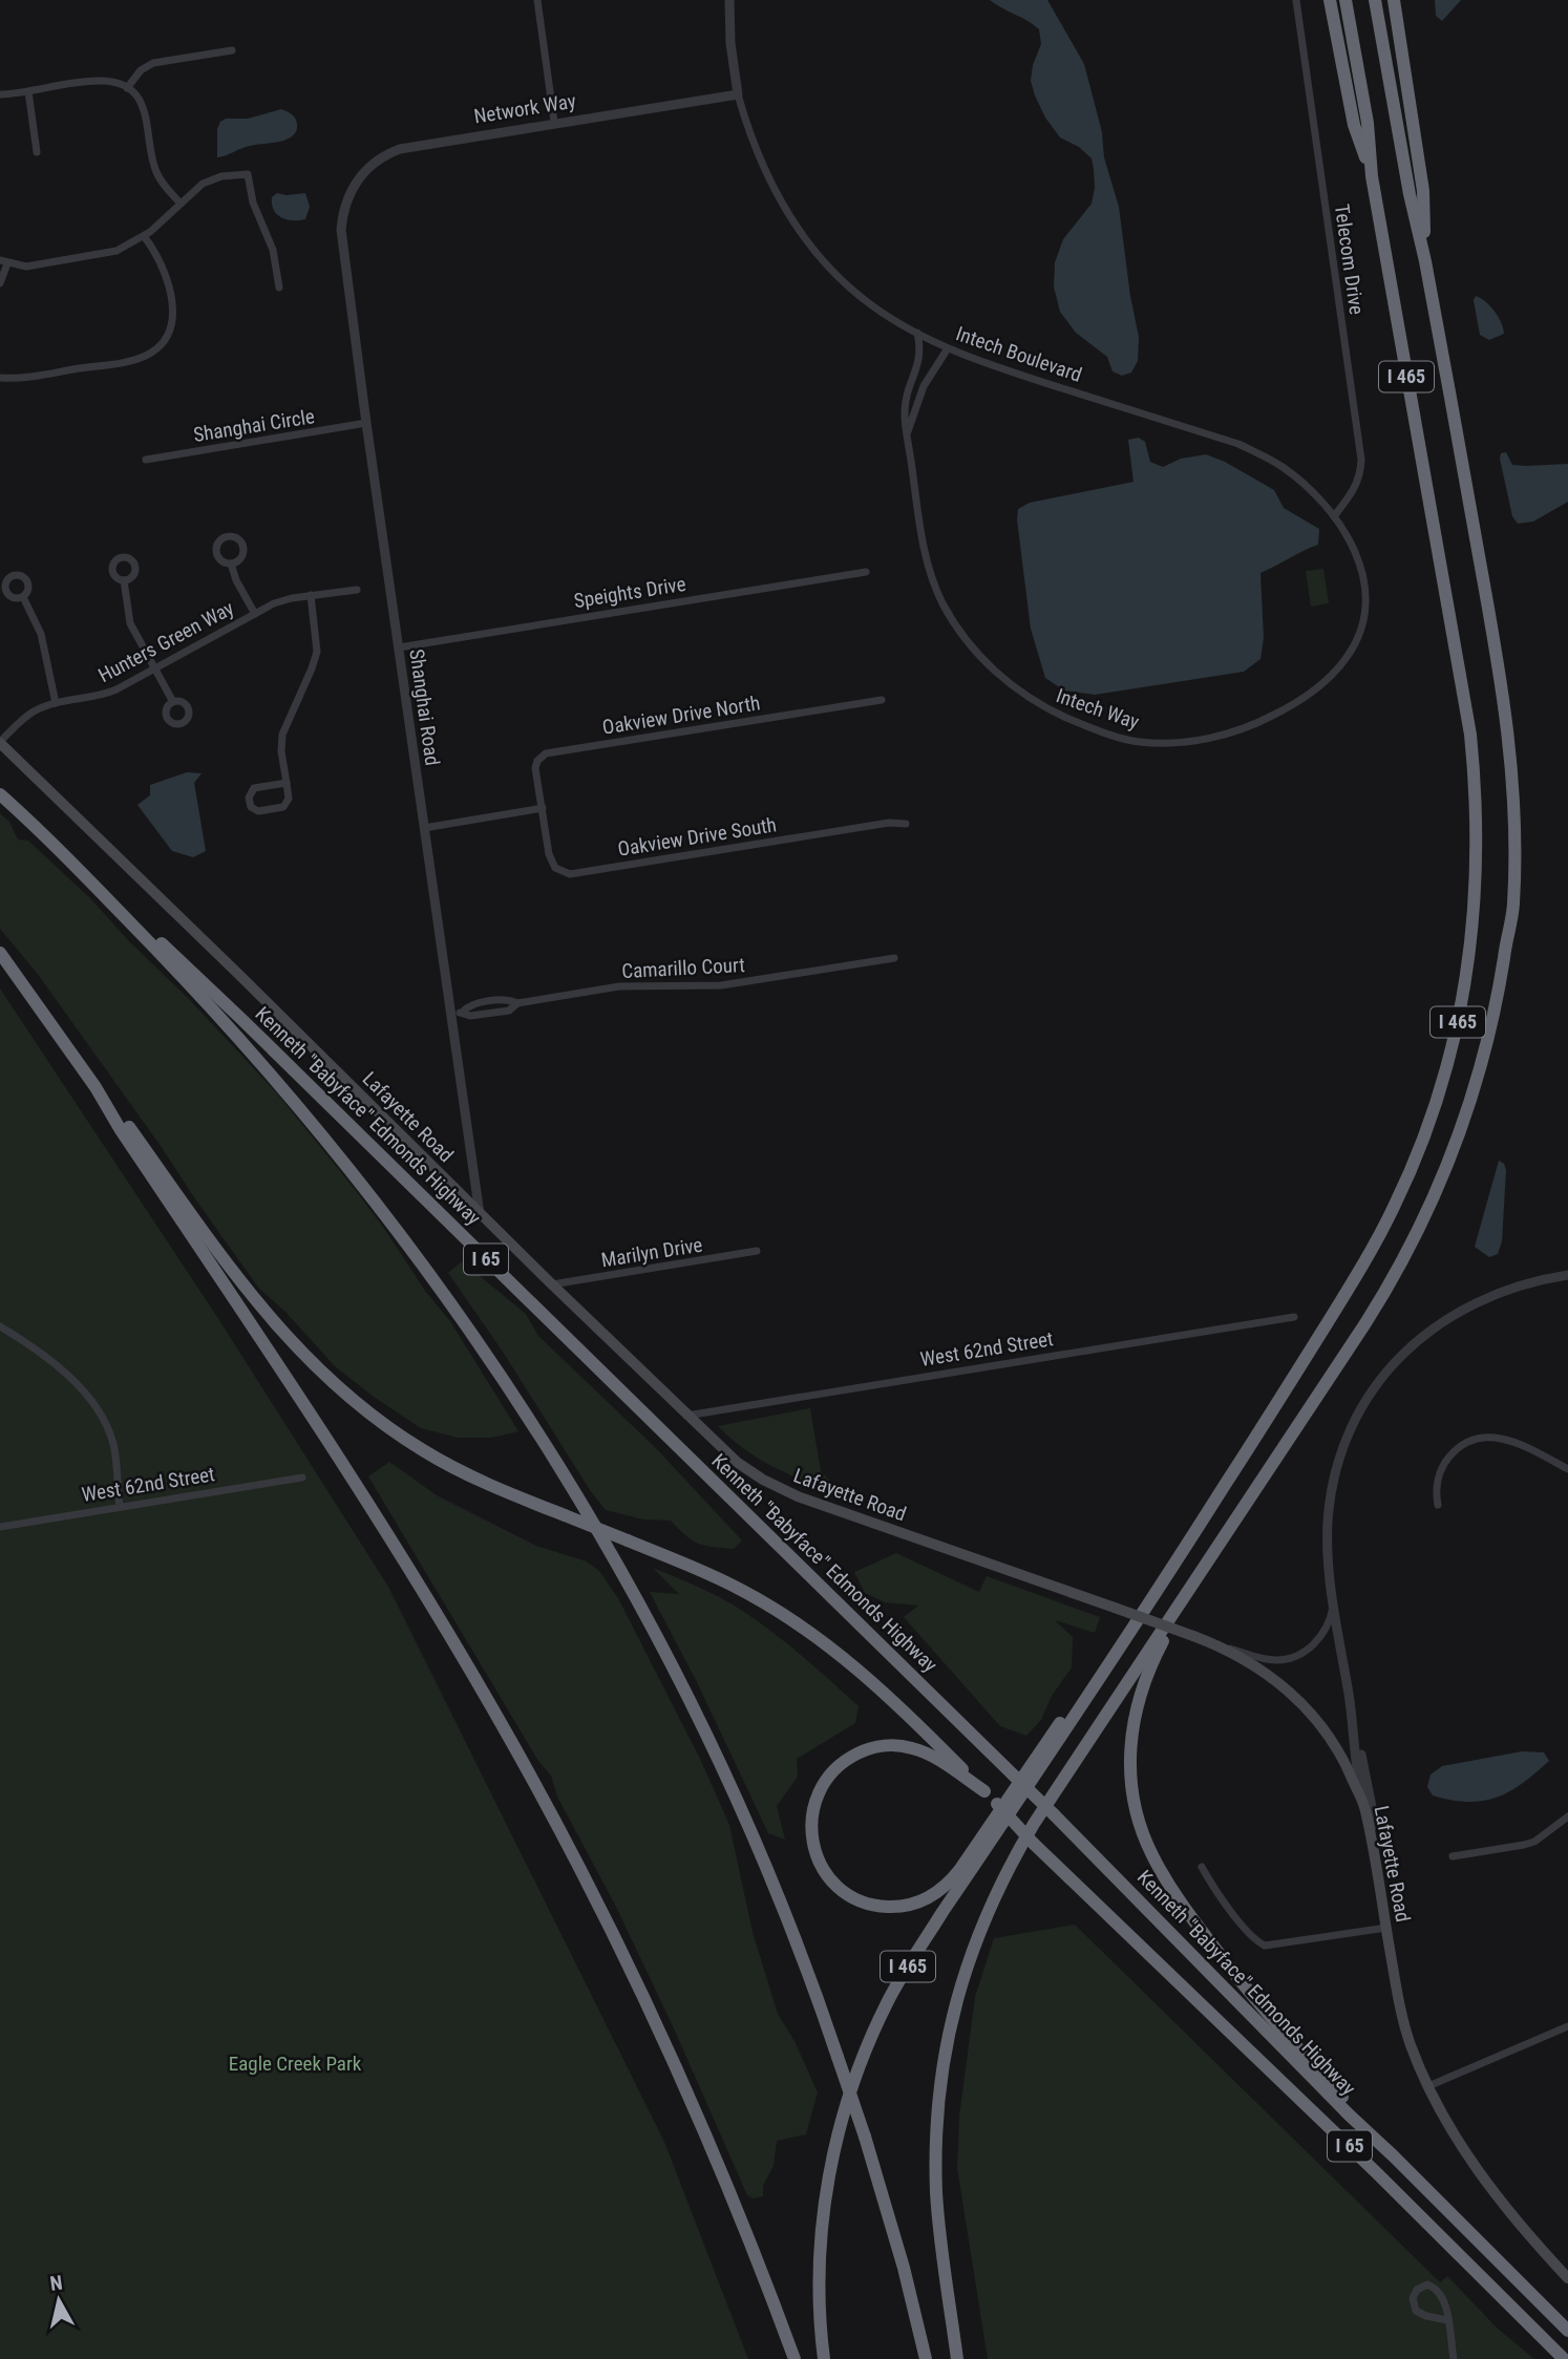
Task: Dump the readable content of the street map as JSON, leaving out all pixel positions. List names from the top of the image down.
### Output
{
  "streets": {
    "highway": ["I 465", "Kenneth \"Babyface\" Edmonds Highway", "I 65"],
    "main road": ["Lafayette Road"],
    "street": [
      "Network Way",
      "Telecom Drive",
      "Intech Boulevard",
      "Shanghai Circle",
      "Speights Drive",
      "Hunters Green Way",
      "Shanghai Road",
      "Intech Way",
      "Oakview Drive North",
      "Oakview Drive South",
      "Camarillo Court",
      "Marilyn Drive",
      "West 62nd Street"
    ]
  },
  "crossings": [
    ["Network Way", "Intech Boulevard"],
    ["Network Way", "Shanghai Road"],
    ["Telecom Drive", "Intech Boulevard"],
    ["Intech Boulevard", "Intech Way"],
    ["Shanghai Circle", "Shanghai Road"],
    ["Speights Drive", "Shanghai Road"],
    ["Hunters Green Way", "Lafayette Road"],
    ["Shanghai Road", "Camarillo Court"],
    ["Shanghai Road", "Lafayette Road"],
    ["Oakview Drive North", "Oakview Drive South"],
    ["Kenneth \"Babyface\" Edmonds Highway", "I 65"],
    ["Lafayette Road", "Marilyn Drive"],
    ["Lafayette Road", "West 62nd Street"]
  ],
  "parks": ["Eagle Creek Park"],
  "north": "top"
}
